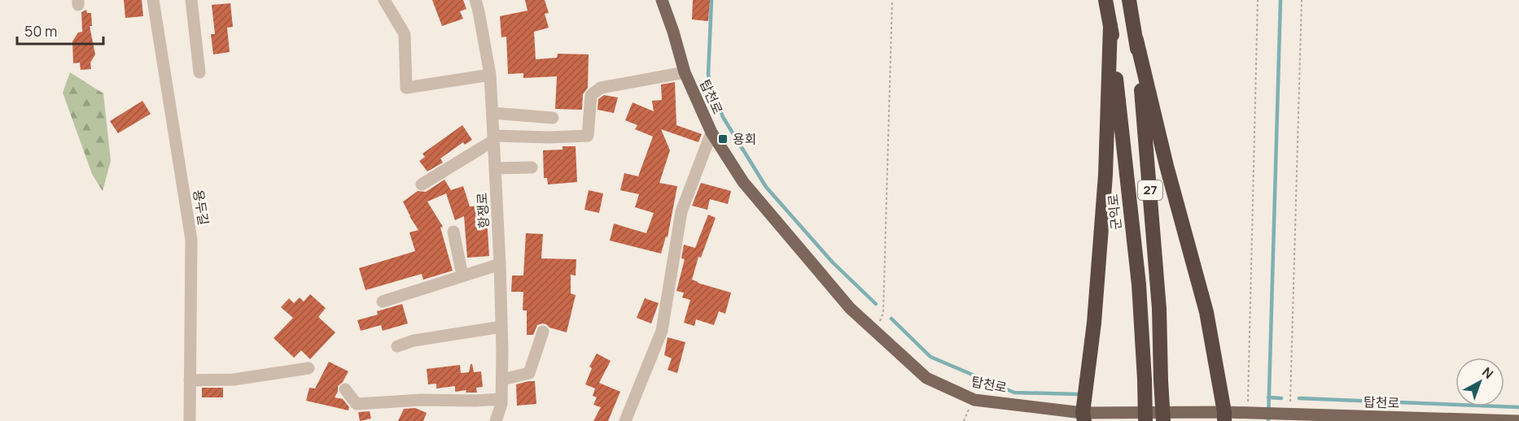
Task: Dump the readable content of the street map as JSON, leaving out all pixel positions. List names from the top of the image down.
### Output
{
  "streets": {
    "highway": ["27", "군익로"],
    "main road": ["탑천로"],
    "street": ["용두길", "항쟁로"]
  },
  "places": {
    "transit": ["용회"]
  },
  "scale_bar": "50 m",
  "north": "top right"
}
